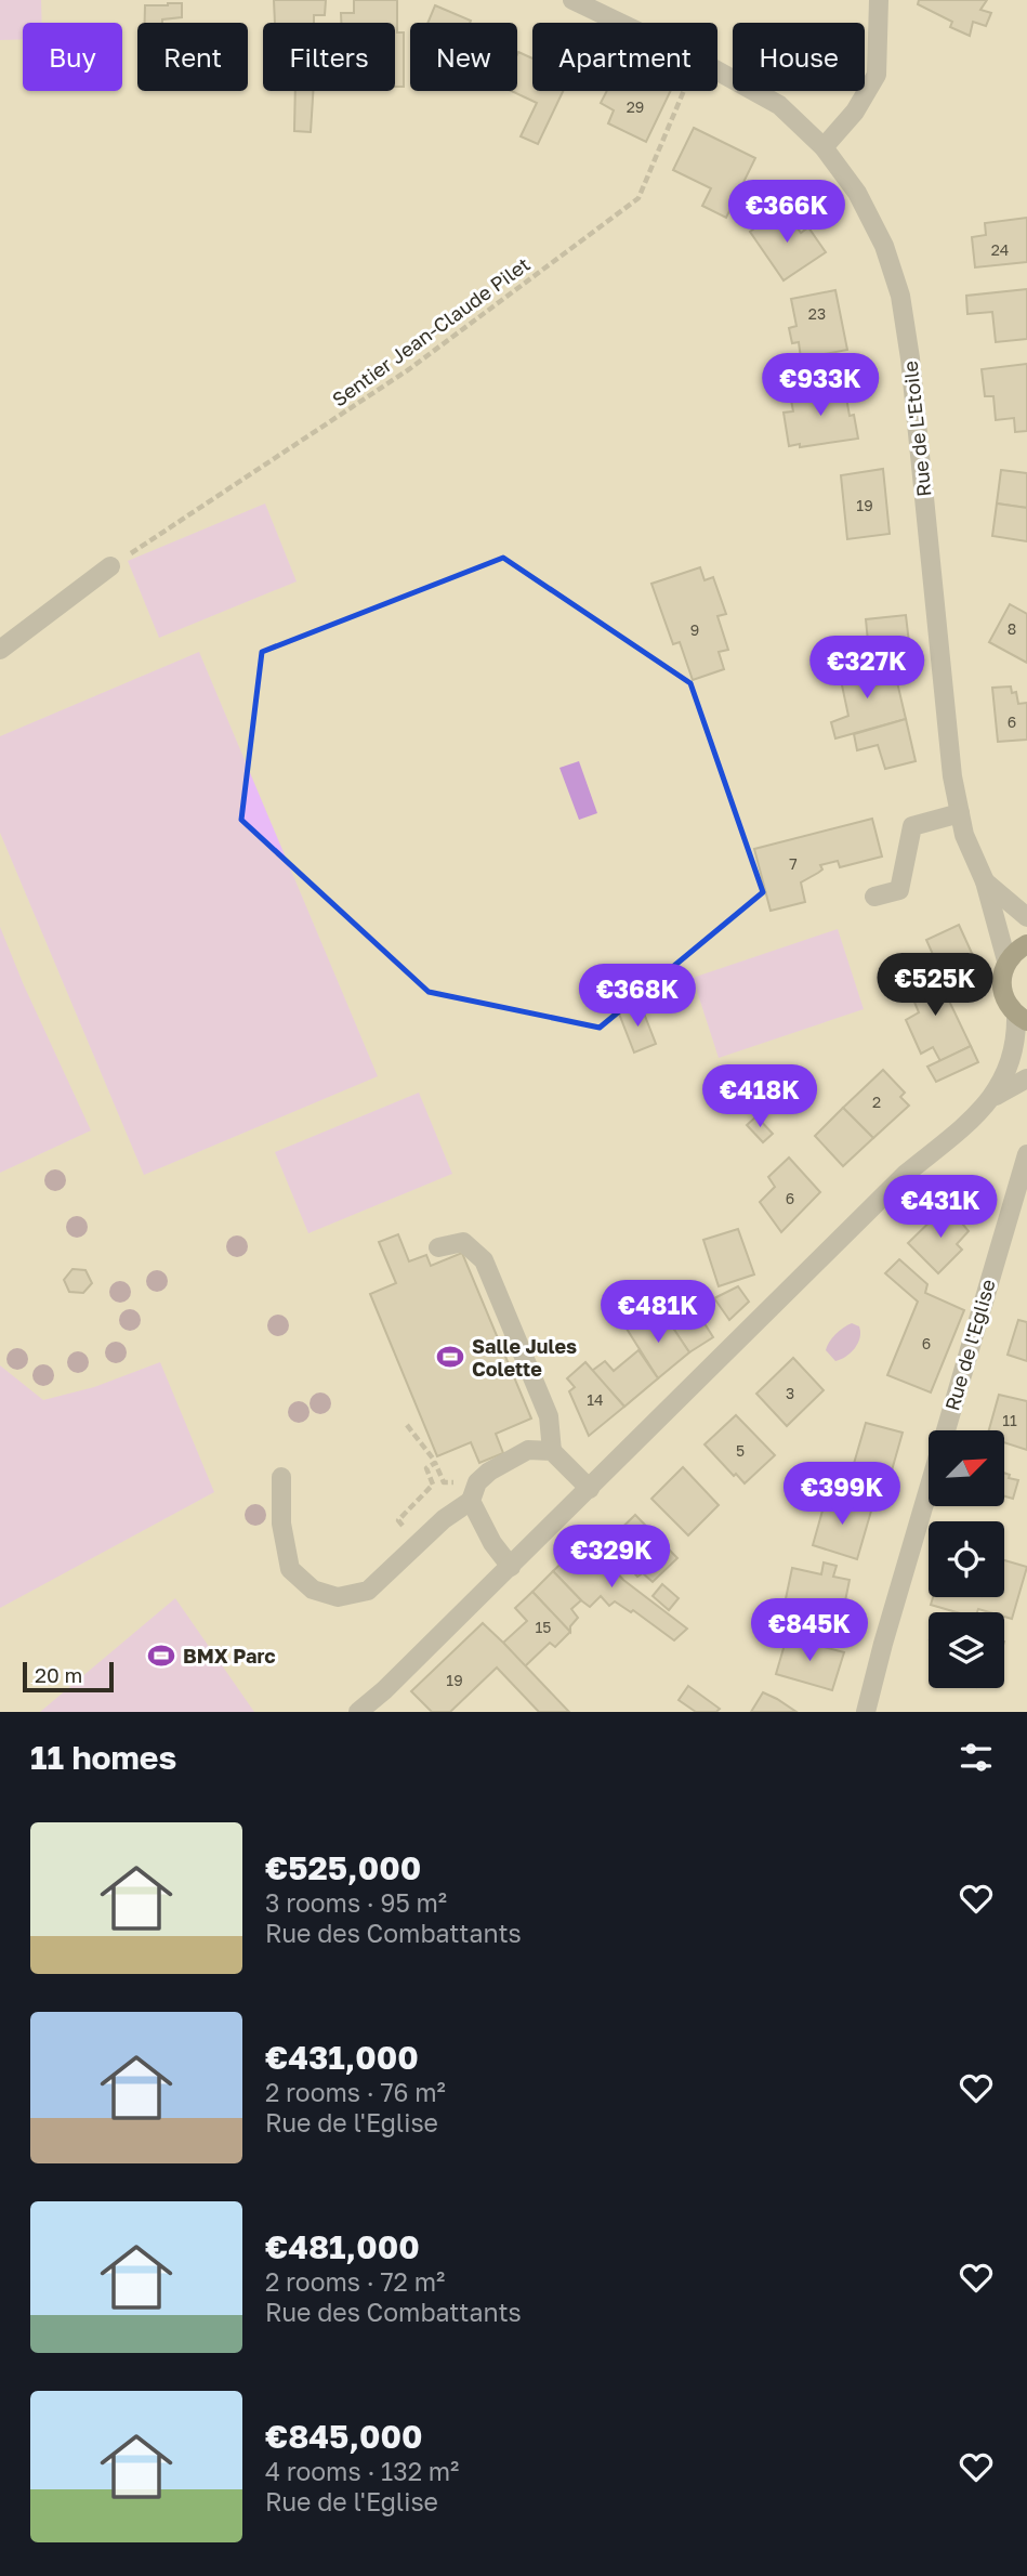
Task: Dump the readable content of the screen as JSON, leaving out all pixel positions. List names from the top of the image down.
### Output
{
  "streets": {
    "street": ["Rue de L'Etoile", "Rue de l'Eglise"],
    "path": ["Sentier Jean-Claude Pilet"]
  },
  "places": {
    "sports": ["Salle Jules Colette", "BMX Parc"]
  },
  "house_numbers": [
    "29",
    "24",
    "23",
    "19",
    "8",
    "9",
    "6",
    "7",
    "2",
    "6",
    "6",
    "3",
    "14",
    "11",
    "5",
    "15",
    "19"
  ],
  "scale_bar": "20 m",
  "north": "top right",
  "page": {
    "chip": [
      "Buy",
      "Rent",
      "Filters",
      "New",
      "Apartment",
      "House"
    ],
    "price": [
      "€366K",
      "€933K",
      "€327K",
      "€525K",
      "€368K",
      "€418K",
      "€431K",
      "€481K",
      "€399K",
      "€329K",
      "€845K"
    ],
    "scale": "20 m",
    "heading": "11 homes",
    "list": [
      {
        "name": "€525,000",
        "note": "3 rooms · 95 m² · Rue des Combattants"
      },
      {
        "name": "€431,000",
        "note": "2 rooms · 76 m² · Rue de l'Eglise"
      },
      {
        "name": "€481,000",
        "note": "2 rooms · 72 m² · Rue des Combattants"
      },
      {
        "name": "€845,000",
        "note": "4 rooms · 132 m² · Rue de l'Eglise"
      }
    ]
  }
}
